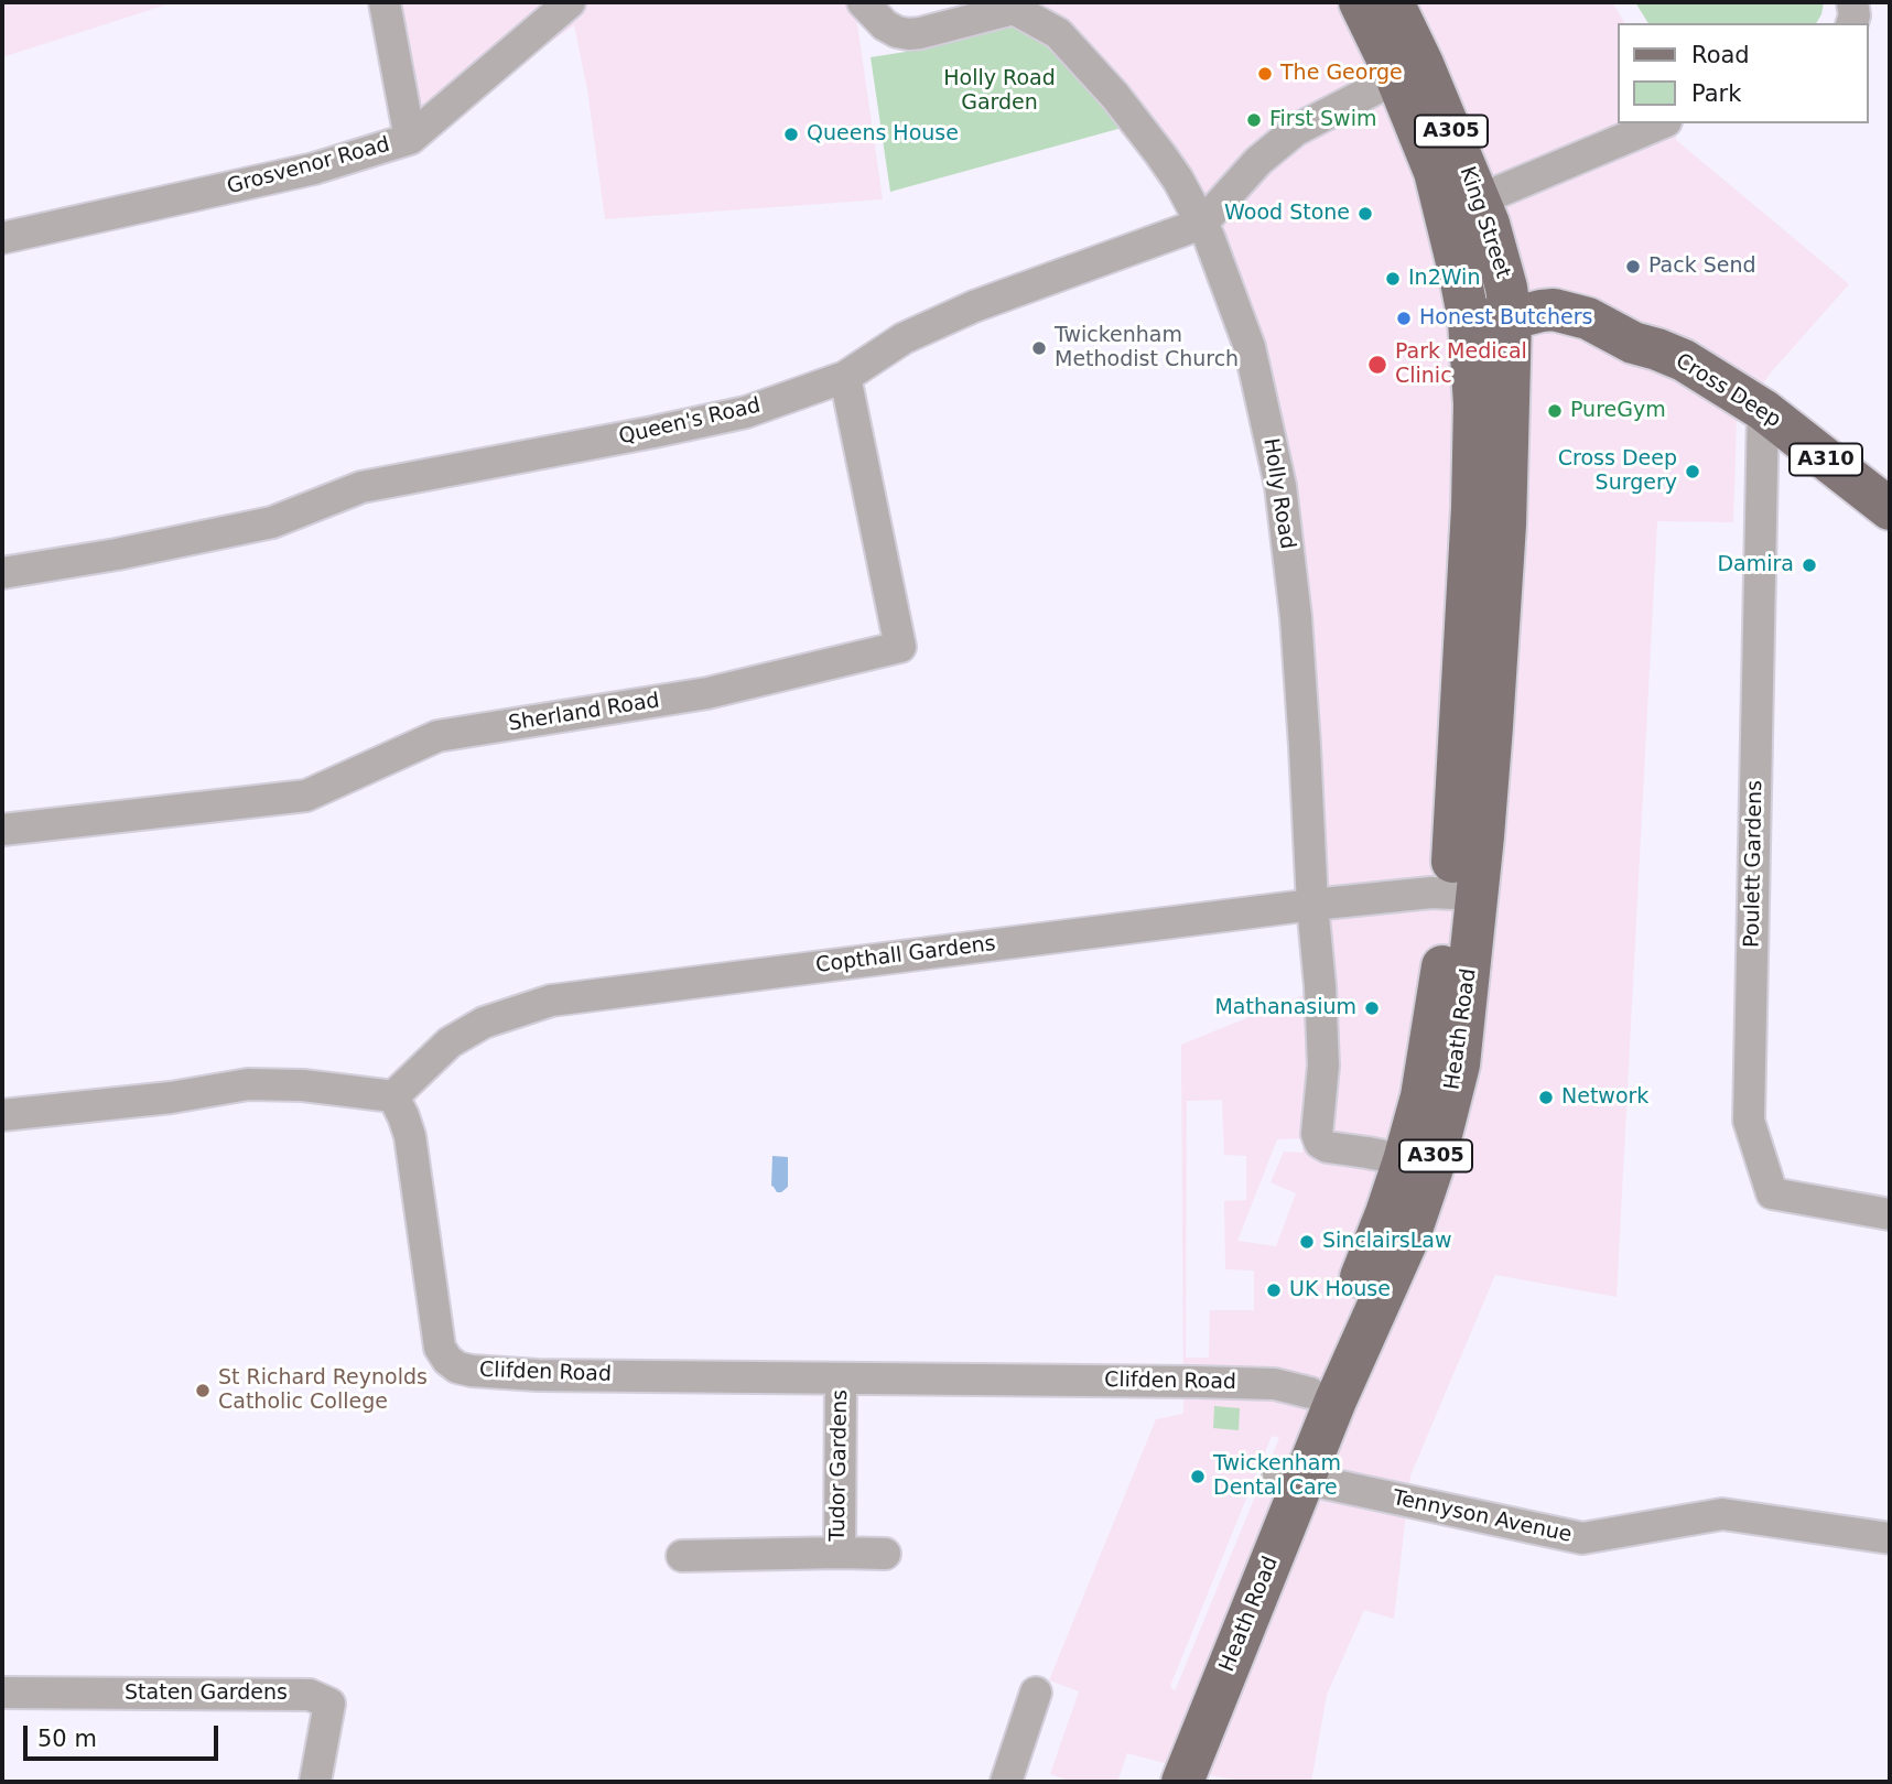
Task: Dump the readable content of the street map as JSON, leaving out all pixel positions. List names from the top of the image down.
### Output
{
  "streets": {
    "main road": [
      "A305",
      "King Street",
      "Cross Deep",
      "A310",
      "Heath Road"
    ],
    "street": [
      "Grosvenor Road",
      "Queen's Road",
      "Holly Road",
      "Sherland Road",
      "Poulett Gardens",
      "Copthall Gardens",
      "Clifden Road",
      "Tudor Gardens",
      "Tennyson Avenue",
      "Staten Gardens"
    ]
  },
  "crossings": [
    ["King Street", "Cross Deep"],
    ["King Street", "Queen's Road"],
    ["King Street", "Heath Road"],
    ["Cross Deep", "Poulett Gardens"],
    ["Cross Deep", "Heath Road"],
    ["Queen's Road", "Holly Road"],
    ["Queen's Road", "Sherland Road"],
    ["Holly Road", "Copthall Gardens"],
    ["Holly Road", "Heath Road"],
    ["Copthall Gardens", "Heath Road"],
    ["Copthall Gardens", "Clifden Road"],
    ["Heath Road", "Clifden Road"],
    ["Heath Road", "Tennyson Avenue"],
    ["Clifden Road", "Tudor Gardens"]
  ],
  "parks": ["Holly Road Garden"],
  "places": [
    "The George",
    "First Swim",
    "Queens House",
    "Wood Stone",
    "Pack Send",
    "In2Win",
    "Honest Butchers",
    "Twickenham Methodist Church",
    "Park Medical Clinic",
    "PureGym",
    "Cross Deep Surgery",
    "Damira",
    "Mathanasium",
    "Network",
    "SinclairsLaw",
    "UK House",
    "St Richard Reynolds Catholic College",
    "Twickenham Dental Care"
  ],
  "legend": ["Road", "Park"],
  "scale_bar": "50 m"
}
